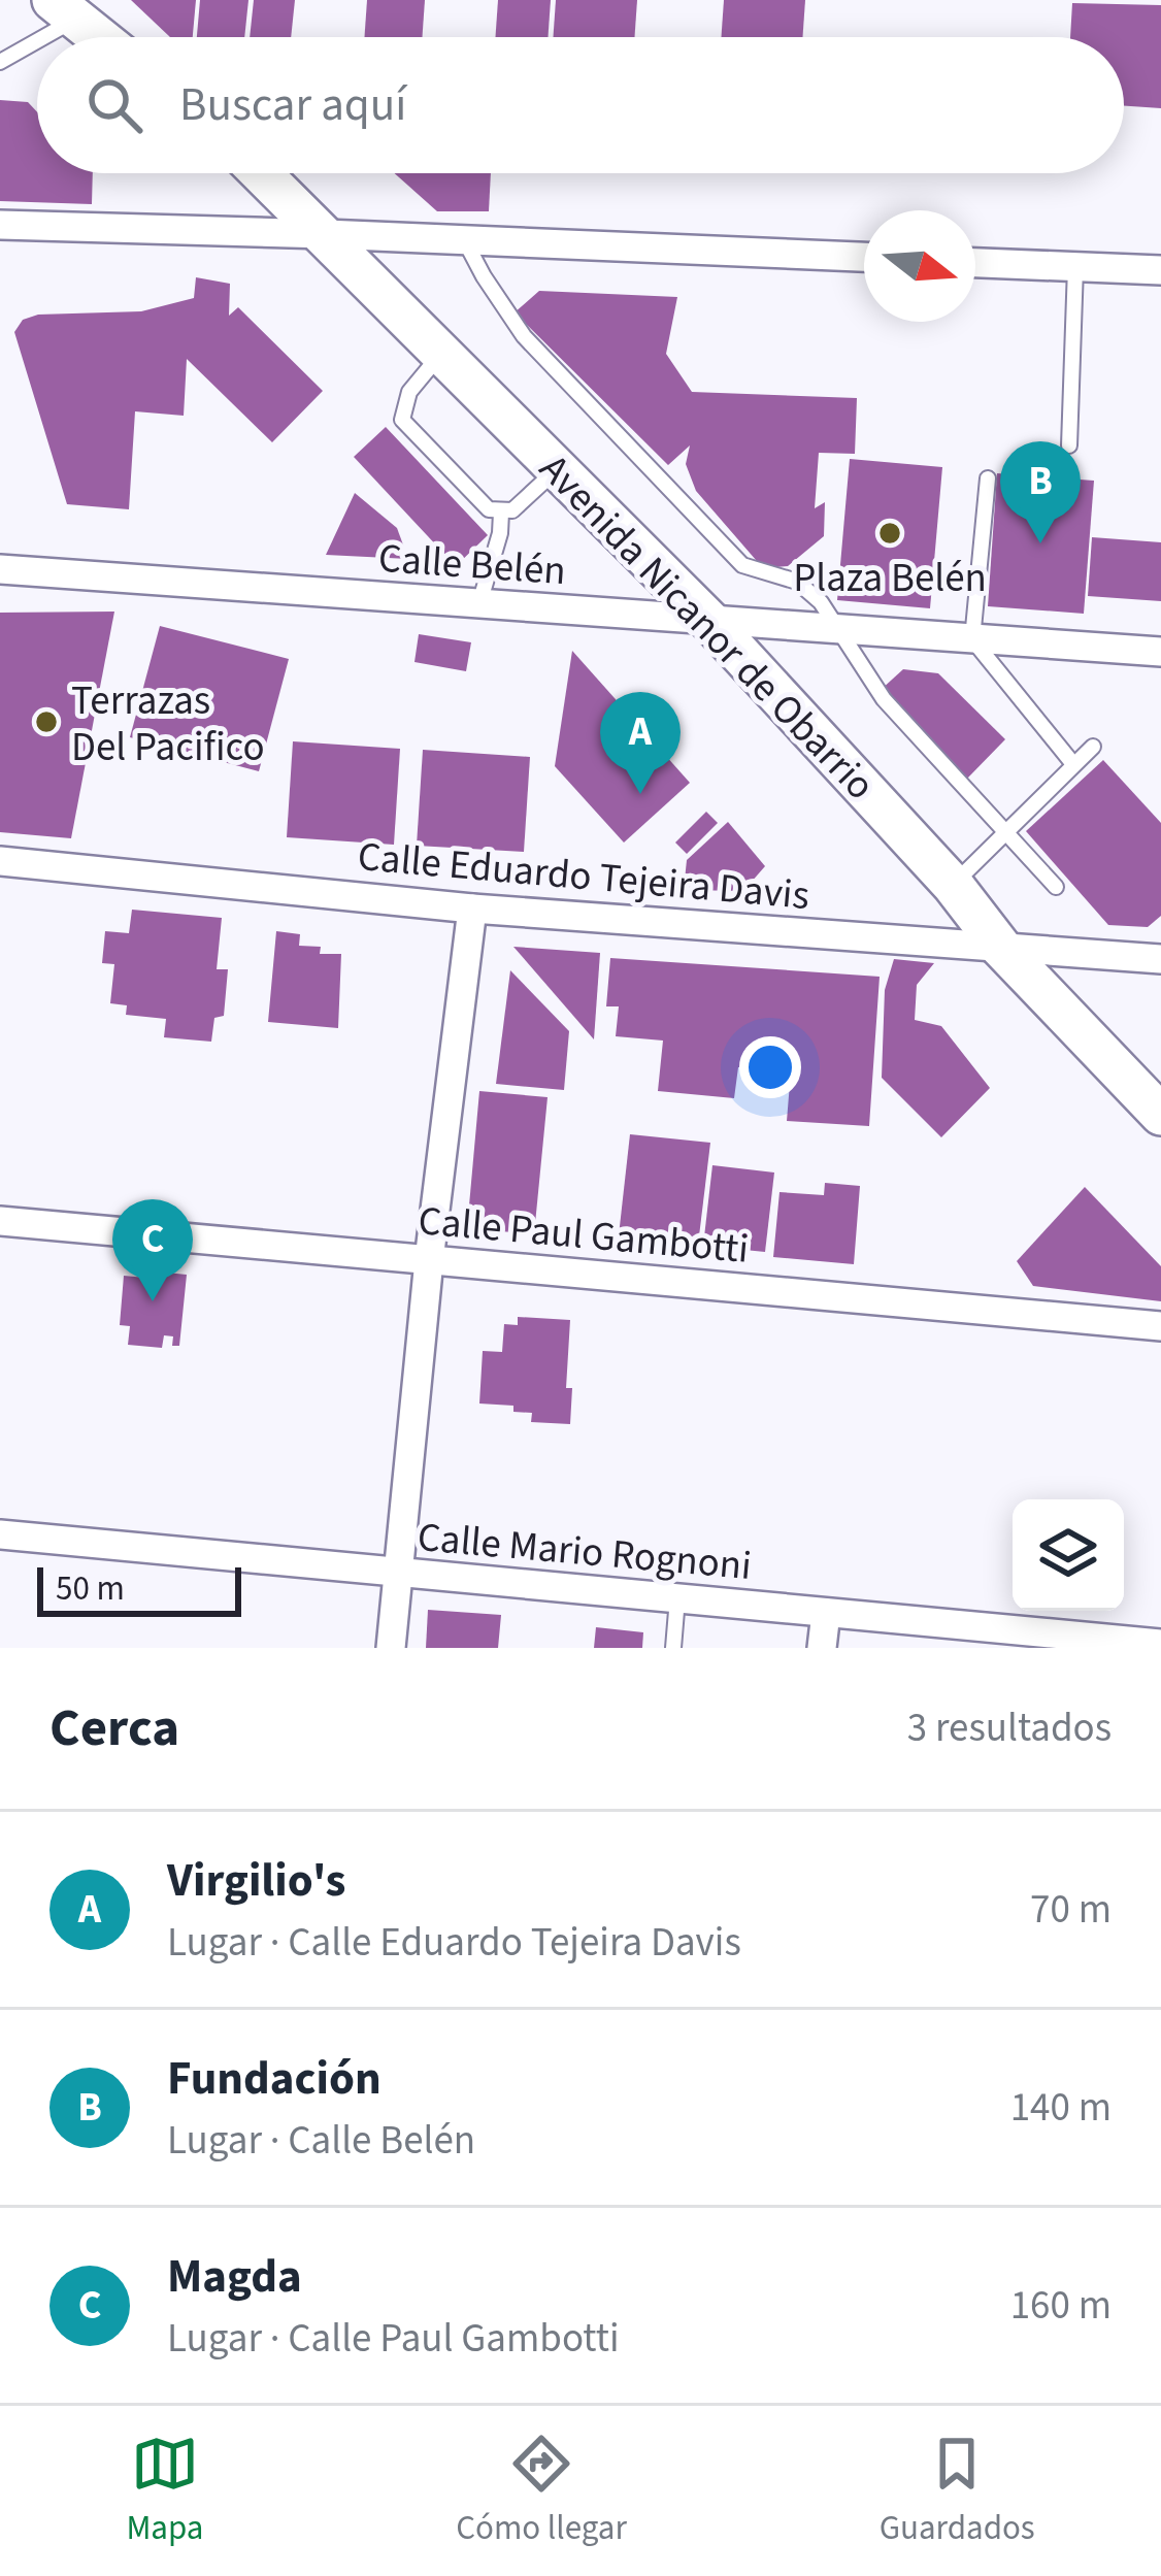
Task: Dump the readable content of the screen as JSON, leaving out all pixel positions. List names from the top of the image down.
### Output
{
  "streets": {
    "main road": ["Avenida Nicanor de Obarrio"],
    "street": [
      "Calle Belén",
      "Calle Eduardo Tejeira Davis",
      "Calle Paul Gambotti",
      "Calle Mario Rognoni"
    ]
  },
  "crossings": [
    ["Calle Belén", "Avenida Nicanor de Obarrio"],
    ["Avenida Nicanor de Obarrio", "Calle Eduardo Tejeira Davis"]
  ],
  "places": ["Plaza Belén", "Terrazas Del Pacifico"],
  "scale_bar": "50 m",
  "north": "right",
  "page": {
    "search": "Buscar aquí",
    "pins": ["B", "A", "C"],
    "scale": "50 m",
    "heading": ["Cerca", "3 resultados"],
    "list": [
      {
        "mark": "A",
        "name": "Virgilio's",
        "note": "Lugar · Calle Eduardo Tejeira Davis",
        "value": "70 m"
      },
      {
        "mark": "B",
        "name": "Fundación",
        "note": "Lugar · Calle Belén",
        "value": "140 m"
      },
      {
        "mark": "C",
        "name": "Magda",
        "note": "Lugar · Calle Paul Gambotti",
        "value": "160 m"
      }
    ],
    "nav": ["Mapa", "Cómo llegar", "Guardados"]
  }
}
